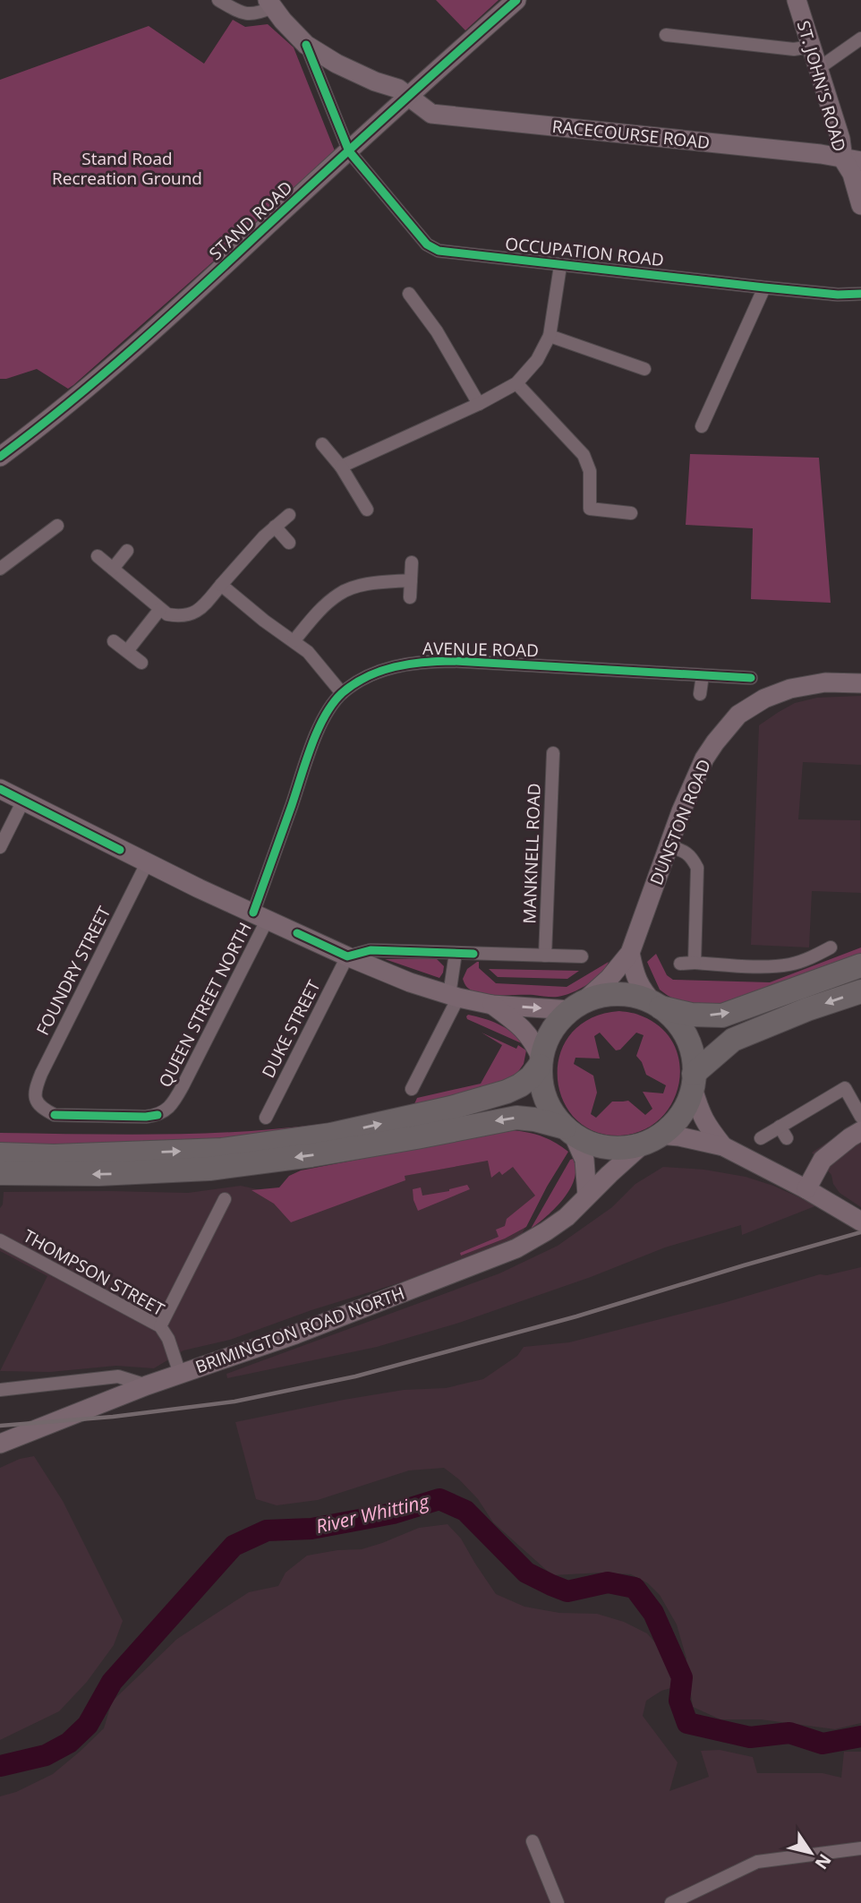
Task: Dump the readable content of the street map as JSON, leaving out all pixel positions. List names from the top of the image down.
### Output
{
  "streets": {
    "main road": [
      "ST. JOHN'S ROAD",
      "RACECOURSE ROAD",
      "STAND ROAD",
      "DUNSTON ROAD",
      "BRIMINGTON ROAD NORTH"
    ],
    "street": [
      "OCCUPATION ROAD",
      "AVENUE ROAD",
      "MANKNELL ROAD",
      "FOUNDRY STREET",
      "QUEEN STREET NORTH",
      "DUKE STREET",
      "THOMPSON STREET"
    ]
  },
  "crossings": [
    ["ST. JOHN'S ROAD", "RACECOURSE ROAD"],
    ["RACECOURSE ROAD", "STAND ROAD"],
    ["RACECOURSE ROAD", "OCCUPATION ROAD"],
    ["STAND ROAD", "OCCUPATION ROAD"],
    ["AVENUE ROAD", "QUEEN STREET NORTH"],
    ["DUNSTON ROAD", "BRIMINGTON ROAD NORTH"],
    ["FOUNDRY STREET", "QUEEN STREET NORTH"],
    ["THOMPSON STREET", "BRIMINGTON ROAD NORTH"]
  ],
  "water": ["River Whitting"],
  "parks": ["Stand Road Recreation Ground"],
  "north": "bottom right"
}
